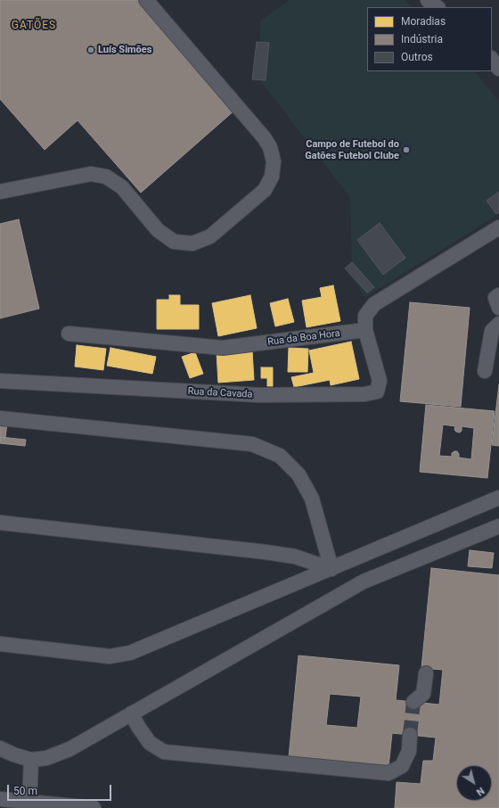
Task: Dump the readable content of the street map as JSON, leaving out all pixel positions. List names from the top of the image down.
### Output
{
  "streets": {
    "street": ["Rua da Boa Hora", "Rua da Cavada"]
  },
  "crossings": [
    ["Rua da Boa Hora", "Rua da Cavada"]
  ],
  "districts": ["GATÕES"],
  "places": ["Luís Simões", "Campo de Futebol do Gatões Futebol Clube"],
  "legend": ["Moradias", "Indústria", "Outros"],
  "scale_bar": "50 m",
  "north": "bottom right"
}
